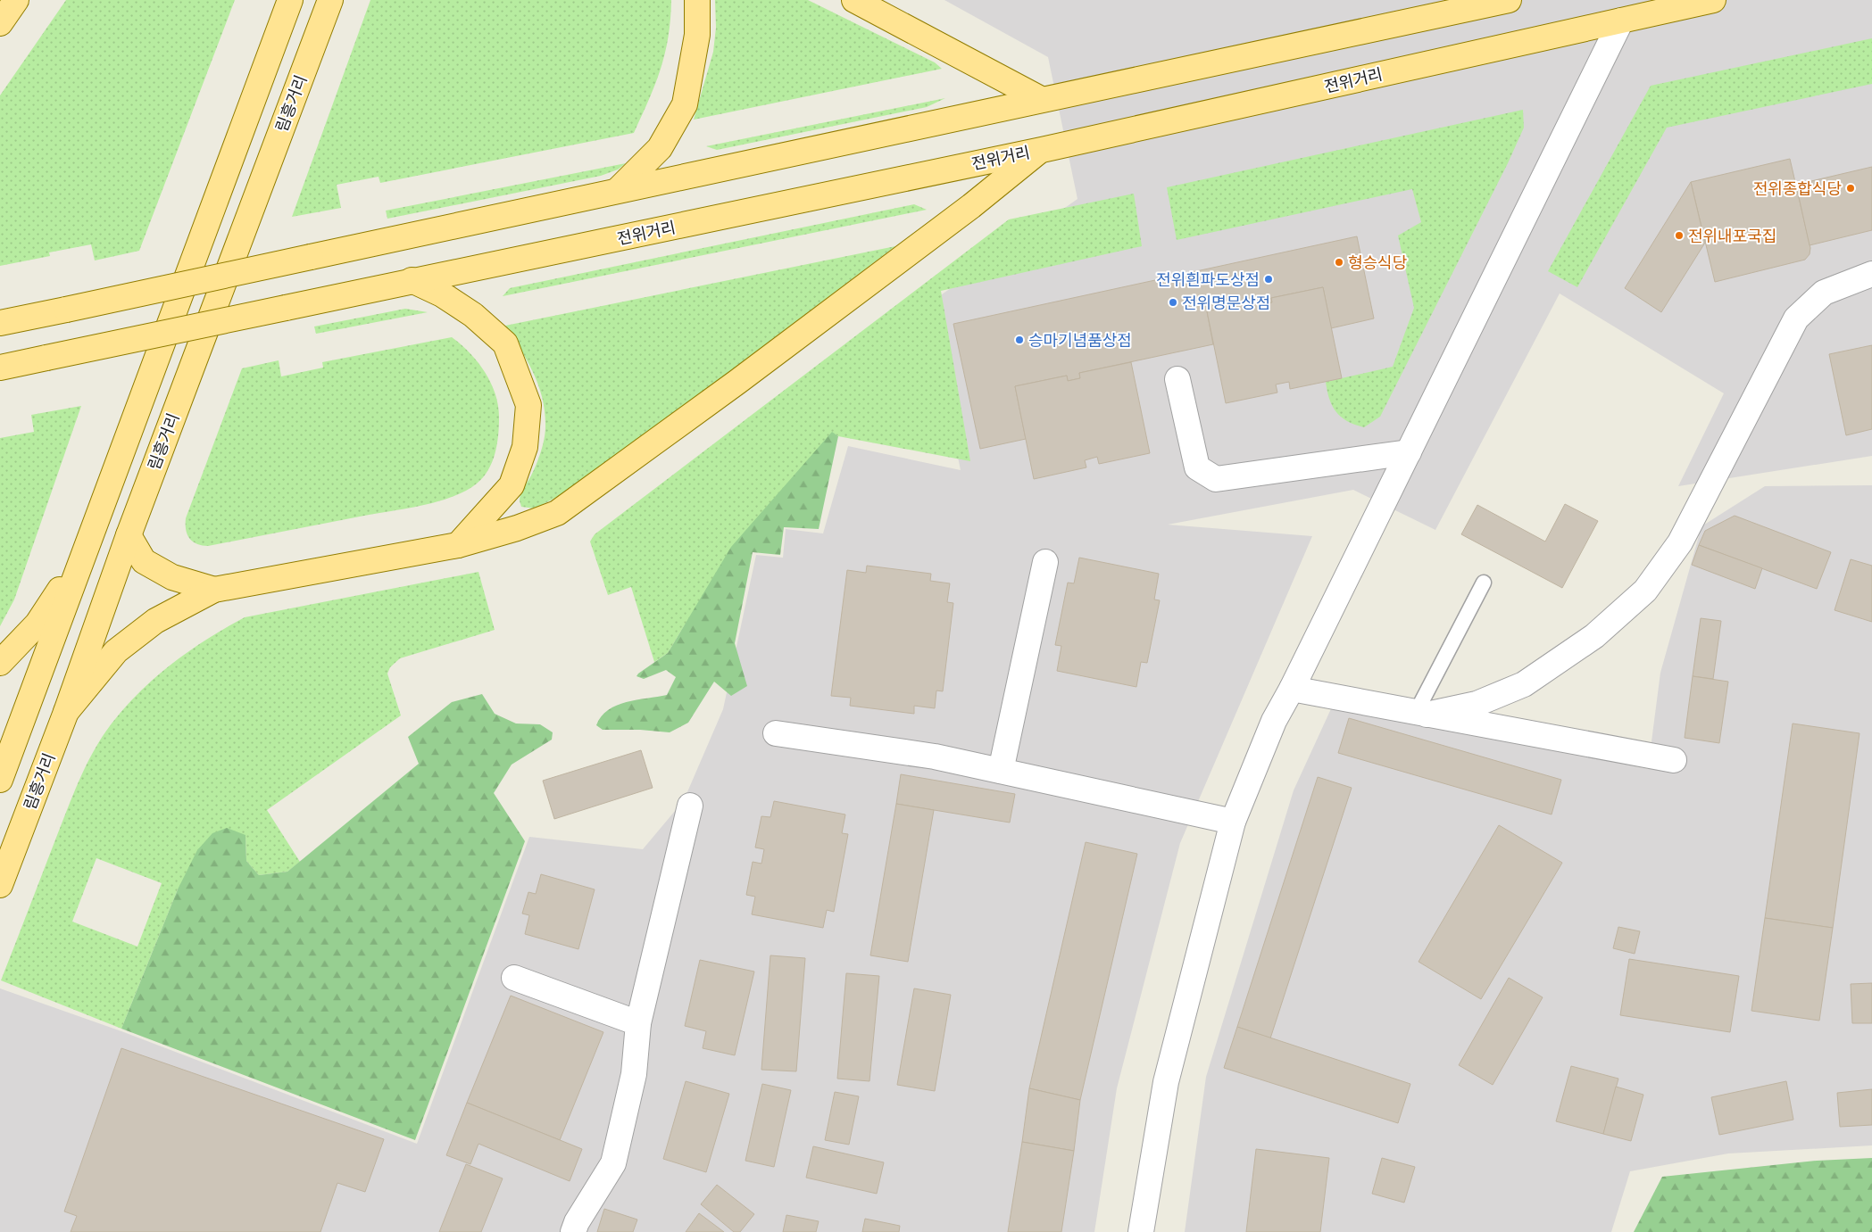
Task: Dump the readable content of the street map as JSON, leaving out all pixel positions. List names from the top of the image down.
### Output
{
  "streets": {
    "main road": ["전위거리", "림흥거리"]
  },
  "places": [
    "전위종합식당",
    "전위내포국집",
    "형승식당",
    "전위흰파도상점",
    "전위명문상점",
    "승마기념품상점"
  ]
}
